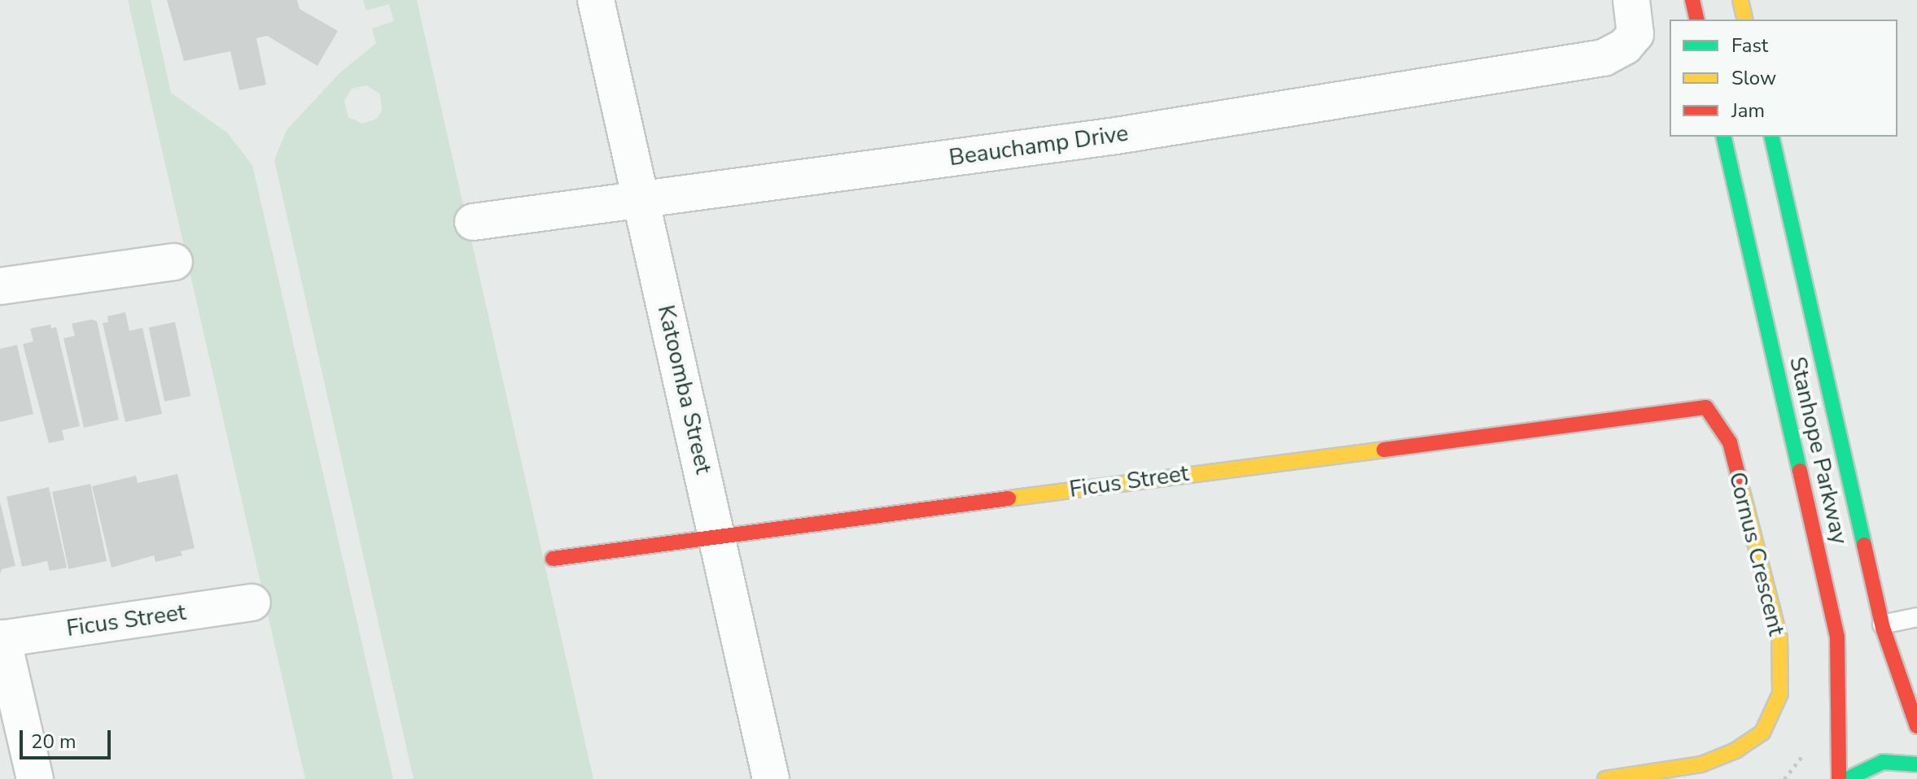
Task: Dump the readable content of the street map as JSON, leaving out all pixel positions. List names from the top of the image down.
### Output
{
  "streets": {
    "street": [
      "Beauchamp Drive",
      "Katoomba Street",
      "Stanhope Parkway",
      "Ficus Street",
      "Cornus Crescent"
    ]
  },
  "crossings": [
    ["Beauchamp Drive", "Katoomba Street"],
    ["Katoomba Street", "Ficus Street"],
    ["Ficus Street", "Cornus Crescent"]
  ],
  "legend": ["Fast", "Slow", "Jam"],
  "scale_bar": "20 m"
}
